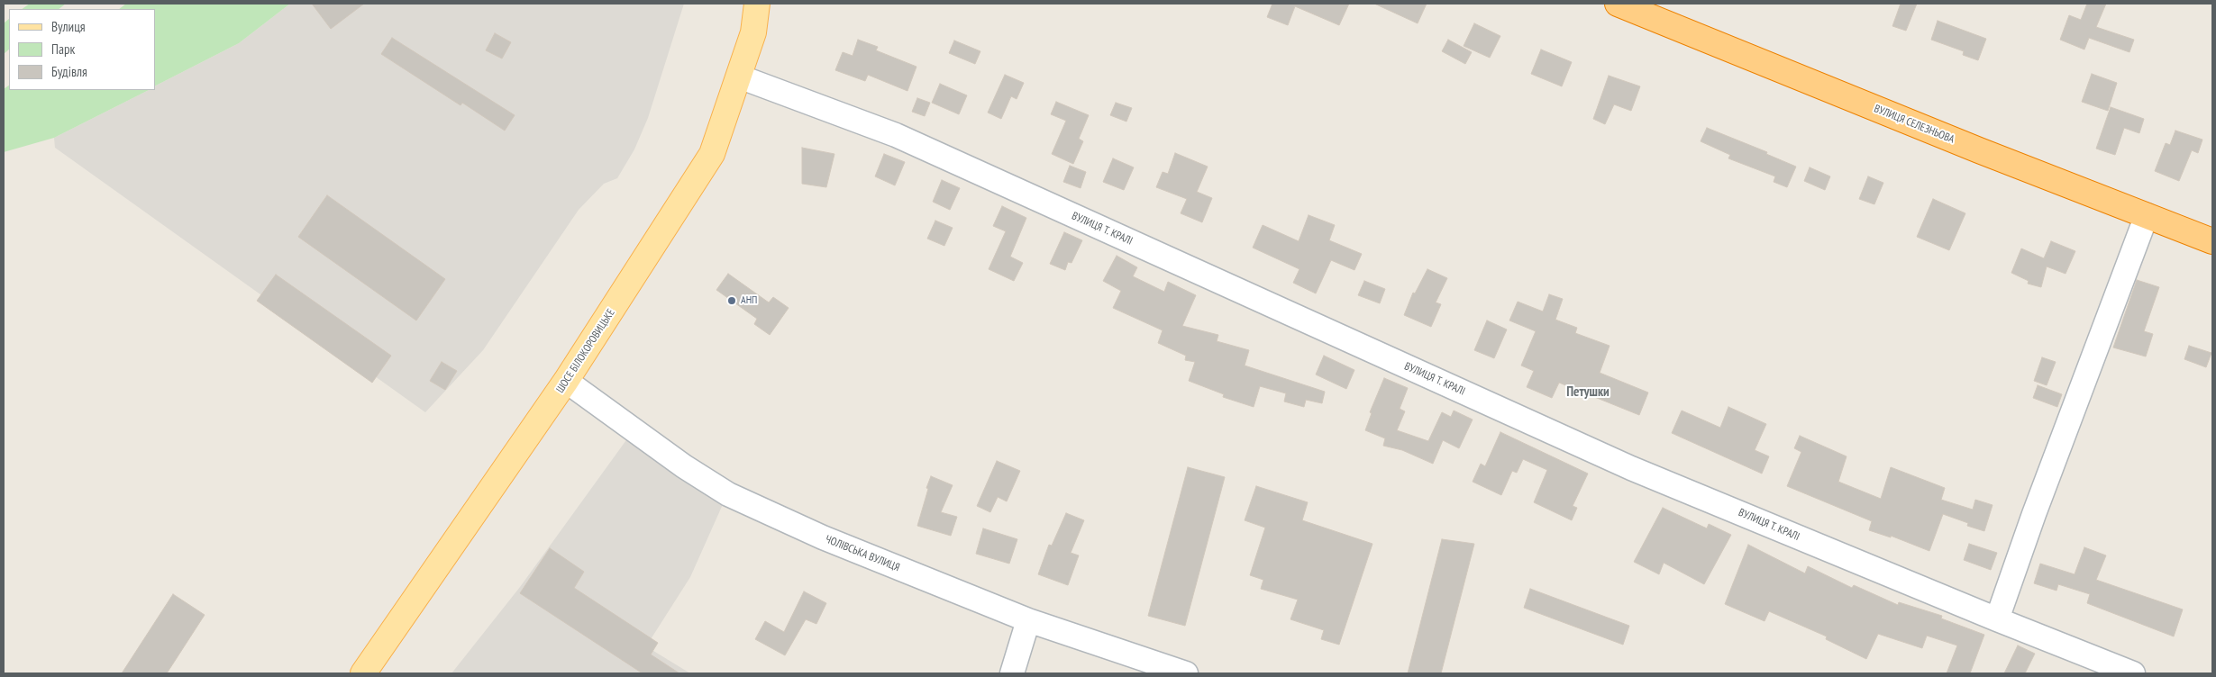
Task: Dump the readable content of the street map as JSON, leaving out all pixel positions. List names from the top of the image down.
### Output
{
  "streets": {
    "highway": ["ВУЛИЦЯ СЕЛЕЗНЬОВА"],
    "main road": ["ШОСЕ БІЛОКОРОВИЦЬКЕ"],
    "street": ["ВУЛИЦЯ Т. КРАЛІ", "ЧОЛІВСЬКА ВУЛИЦЯ"]
  },
  "crossings": [
    ["ВУЛИЦЯ Т. КРАЛІ", "ШОСЕ БІЛОКОРОВИЦЬКЕ"],
    ["ШОСЕ БІЛОКОРОВИЦЬКЕ", "ЧОЛІВСЬКА ВУЛИЦЯ"]
  ],
  "districts": ["Петушки"],
  "places": ["АНП"],
  "legend": ["Вулиця", "Парк", "Будівля"]
}
